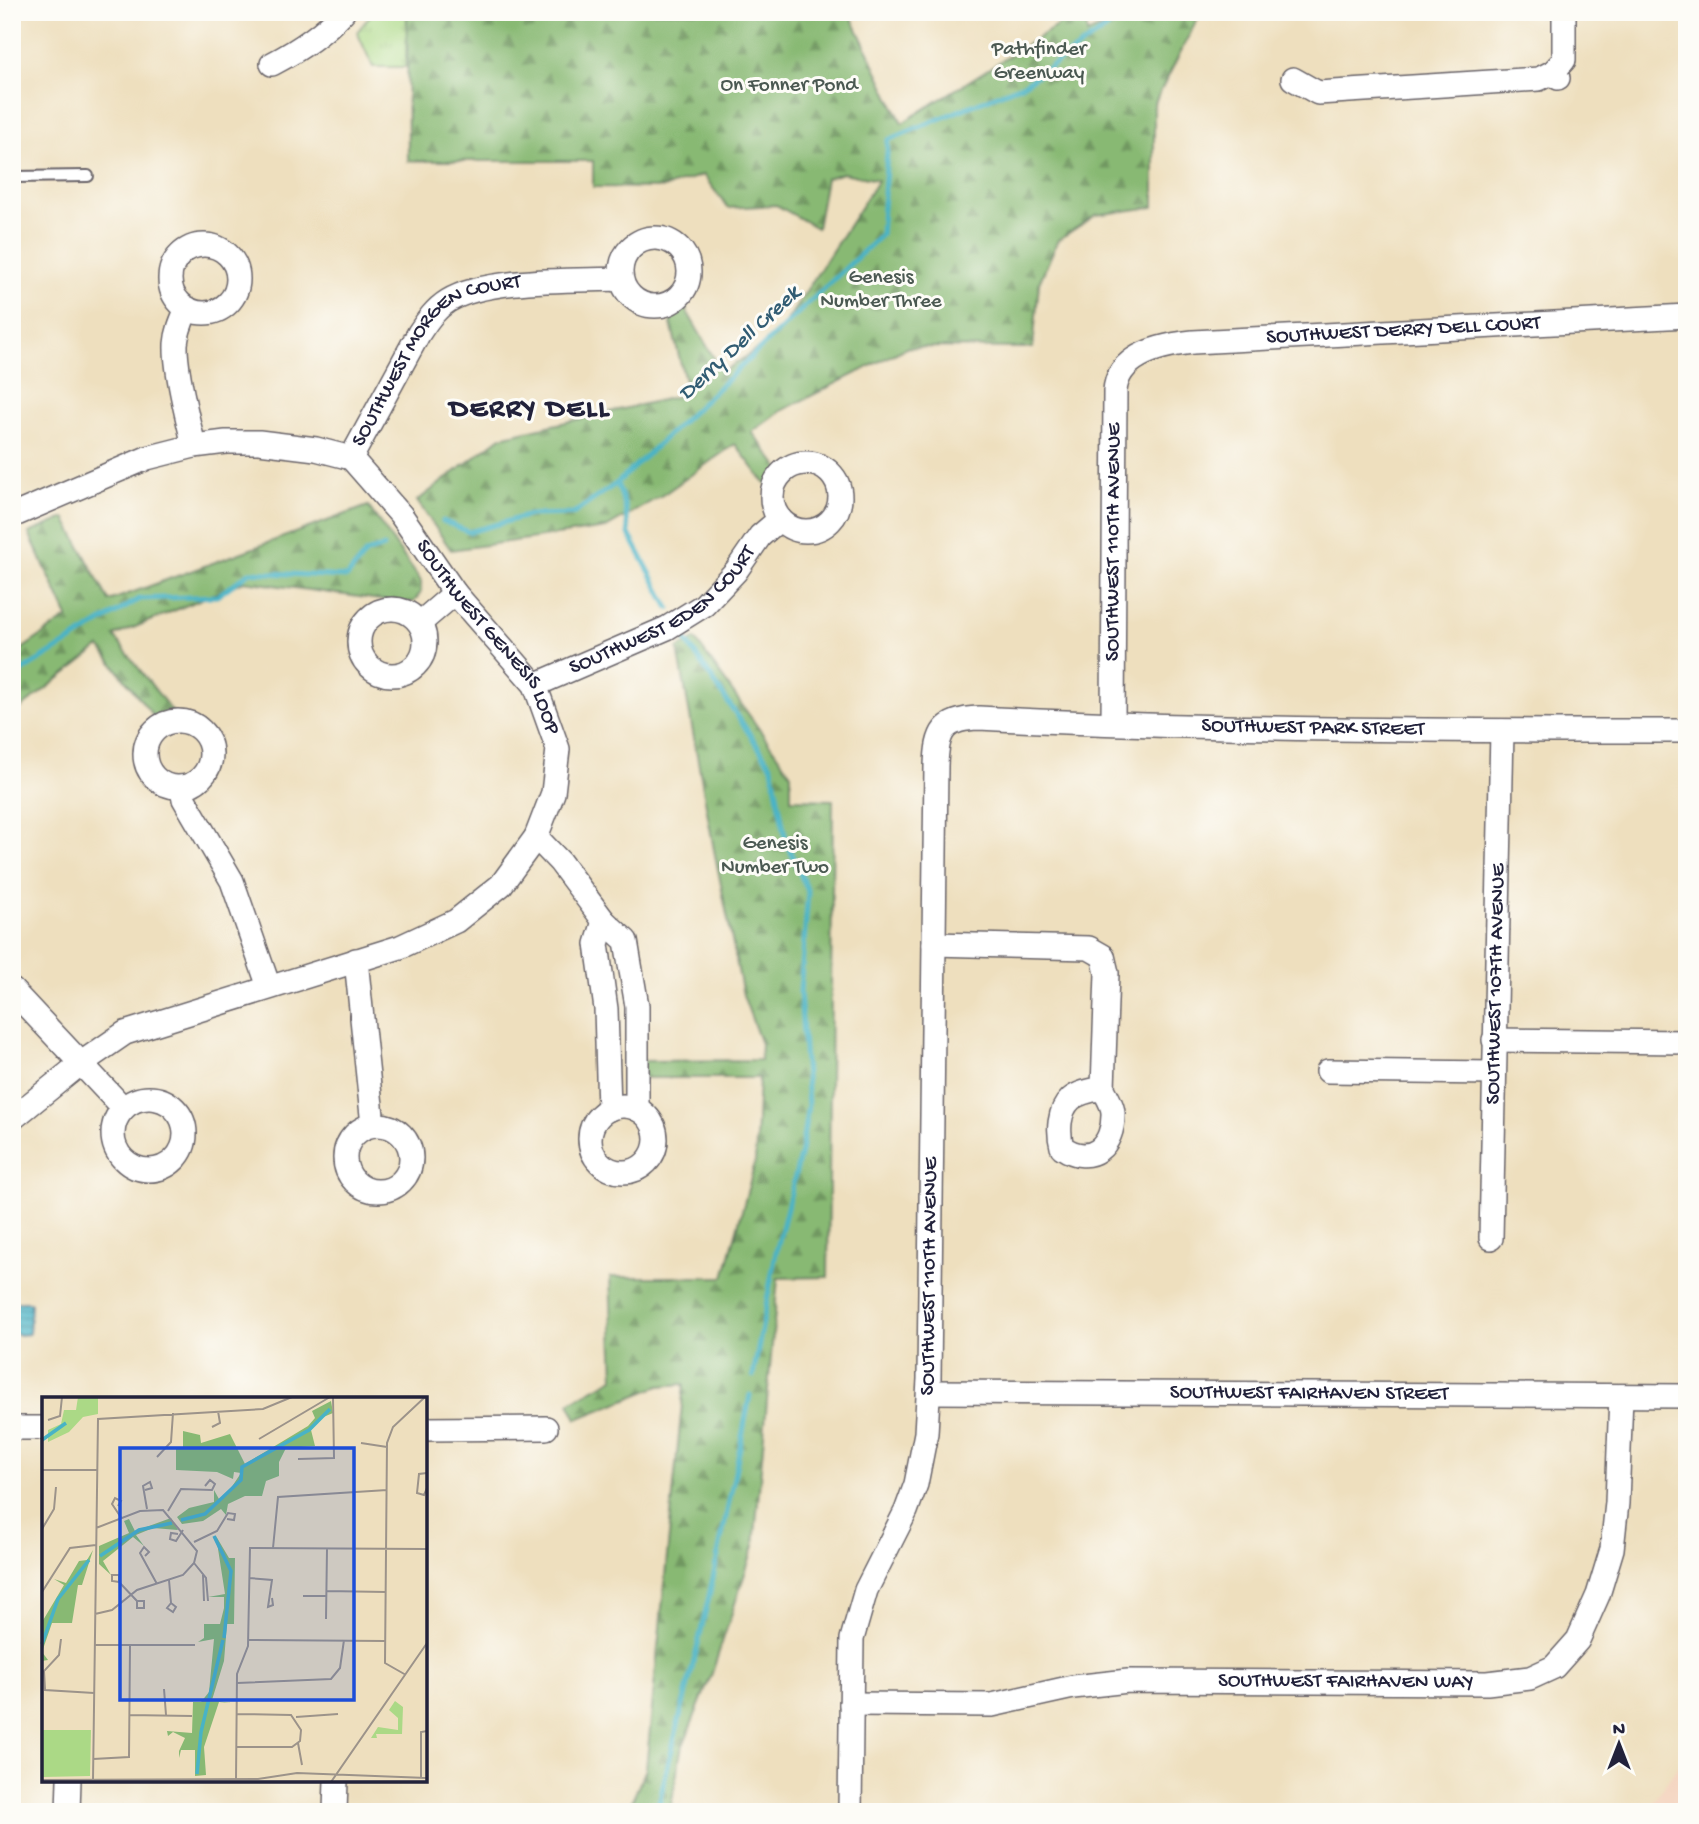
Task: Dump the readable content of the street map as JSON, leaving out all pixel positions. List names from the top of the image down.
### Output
{
  "streets": {
    "street": [
      "SOUTHWEST DERRY DELL COURT",
      "SOUTHWEST MORGEN COURT",
      "SOUTHWEST 110TH AVENUE",
      "SOUTHWEST EDEN COURT",
      "SOUTHWEST GENESIS LOOP",
      "SOUTHWEST PARK STREET",
      "SOUTHWEST 107TH AVENUE",
      "SOUTHWEST FAIRHAVEN STREET",
      "SOUTHWEST FAIRHAVEN WAY"
    ]
  },
  "crossings": [
    ["SOUTHWEST DERRY DELL COURT", "SOUTHWEST 110TH AVENUE"],
    ["SOUTHWEST MORGEN COURT", "SOUTHWEST GENESIS LOOP"],
    ["SOUTHWEST 110TH AVENUE", "SOUTHWEST PARK STREET"],
    ["SOUTHWEST 110TH AVENUE", "SOUTHWEST FAIRHAVEN STREET"],
    ["SOUTHWEST 110TH AVENUE", "SOUTHWEST FAIRHAVEN WAY"],
    ["SOUTHWEST EDEN COURT", "SOUTHWEST GENESIS LOOP"],
    ["SOUTHWEST PARK STREET", "SOUTHWEST 107TH AVENUE"],
    ["SOUTHWEST FAIRHAVEN STREET", "SOUTHWEST FAIRHAVEN WAY"]
  ],
  "districts": ["DERRY DELL"],
  "water": ["Derry Dell Creek"],
  "parks": [
    "Pathfinder Greenway",
    "On Fonner Pond",
    "Genesis Number Three",
    "Genesis Number Two"
  ],
  "north": "top"
}
